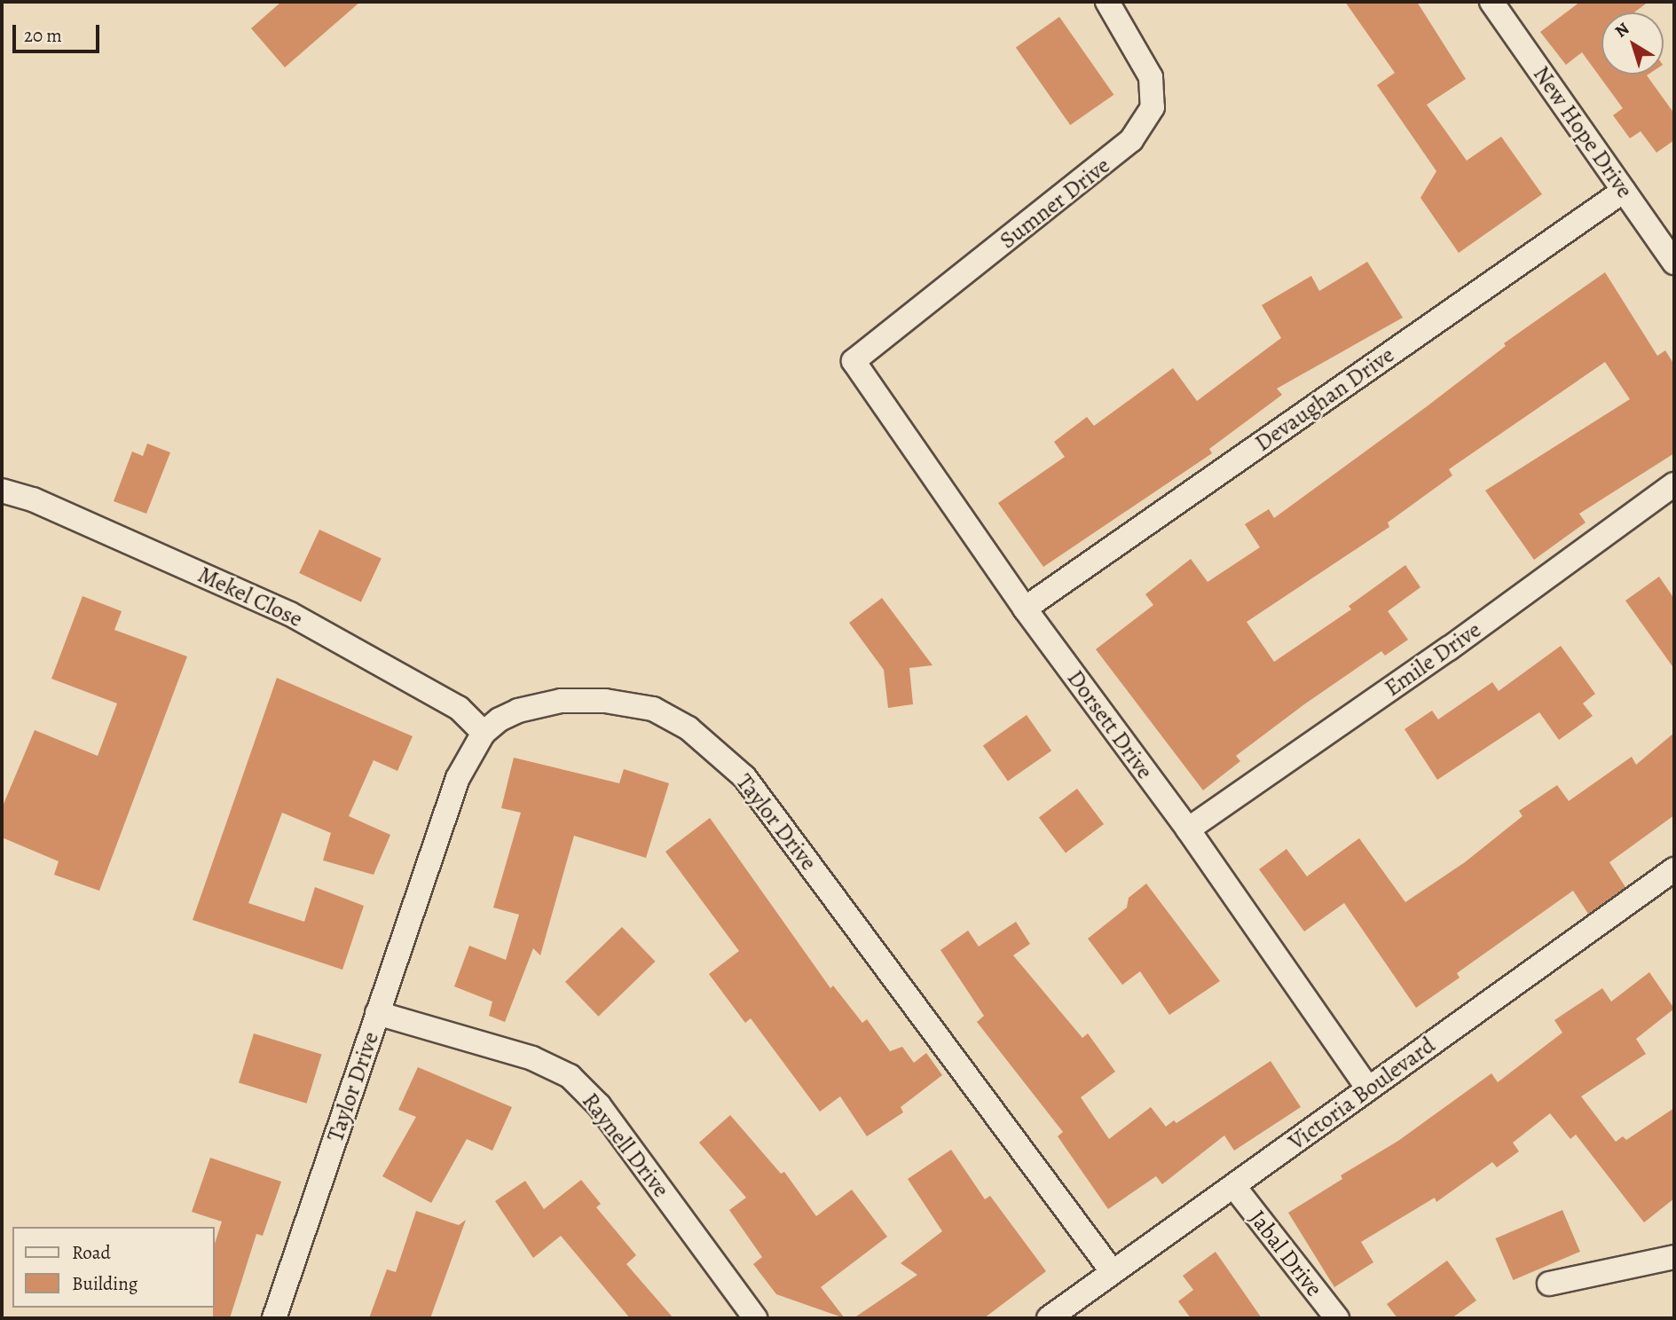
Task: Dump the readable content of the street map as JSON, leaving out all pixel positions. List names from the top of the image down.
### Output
{
  "streets": {
    "street": [
      "New Hope Drive",
      "Sumner Drive",
      "Devaughan Drive",
      "Mekel Close",
      "Emile Drive",
      "Dorsett Drive",
      "Taylor Drive",
      "Victoria Boulevard",
      "Raynell Drive",
      "Jabal Drive"
    ]
  },
  "crossings": [
    ["New Hope Drive", "Devaughan Drive"],
    ["Sumner Drive", "Dorsett Drive"],
    ["Devaughan Drive", "Dorsett Drive"],
    ["Mekel Close", "Taylor Drive"],
    ["Emile Drive", "Dorsett Drive"],
    ["Dorsett Drive", "Victoria Boulevard"],
    ["Taylor Drive", "Victoria Boulevard"],
    ["Taylor Drive", "Raynell Drive"],
    ["Victoria Boulevard", "Jabal Drive"]
  ],
  "legend": ["Road", "Building"],
  "scale_bar": "20 m",
  "north": "top left"
}
